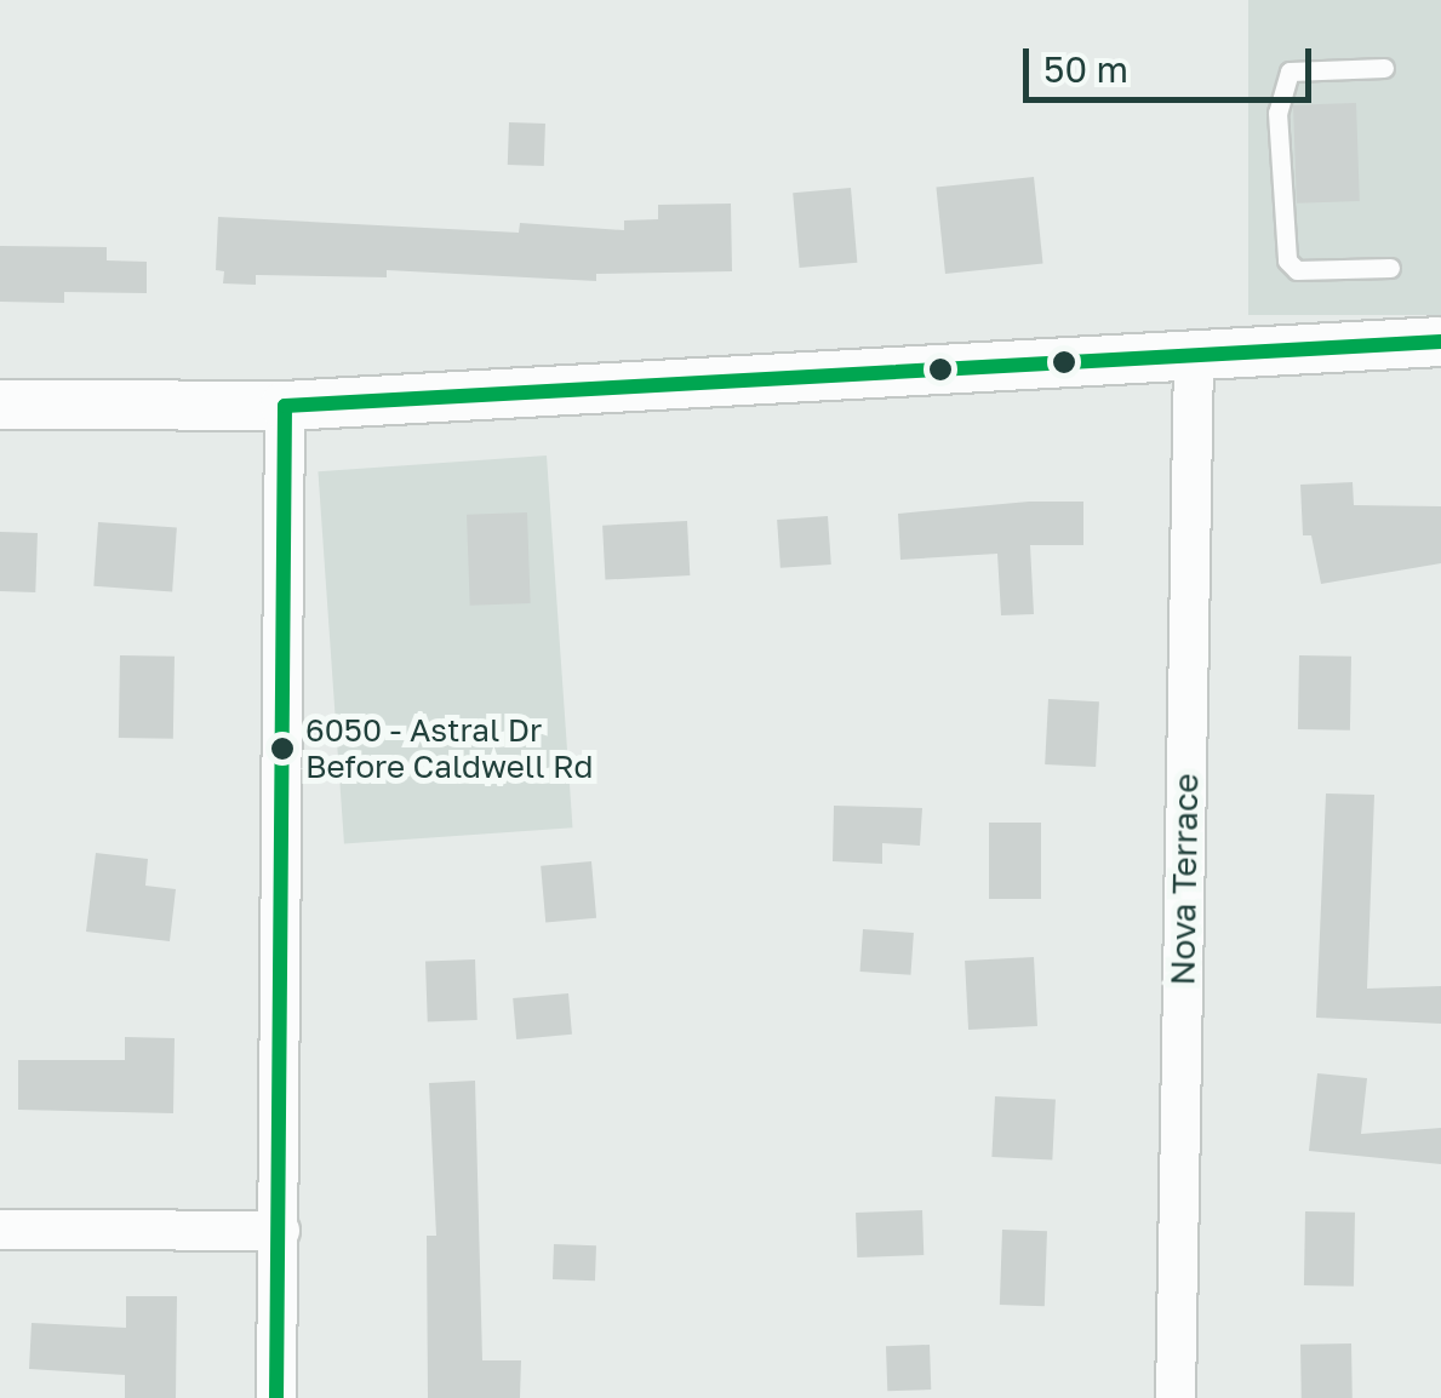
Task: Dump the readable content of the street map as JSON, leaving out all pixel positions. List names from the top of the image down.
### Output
{
  "streets": {
    "street": ["Nova Terrace"]
  },
  "places": ["6050 - Astral Dr Before Caldwell Rd"],
  "scale_bar": "50 m"
}
